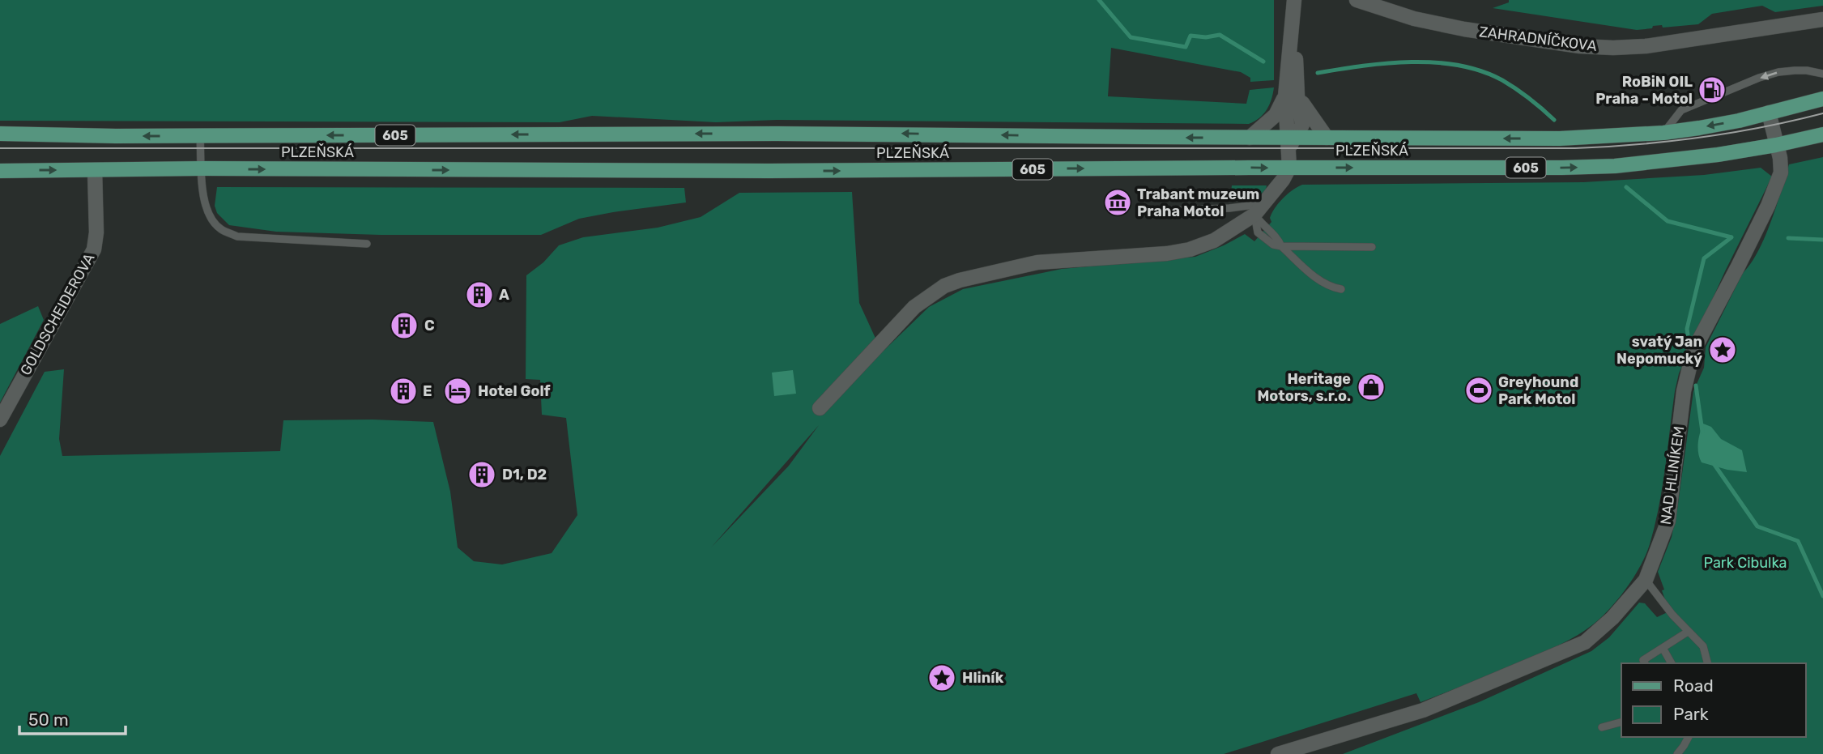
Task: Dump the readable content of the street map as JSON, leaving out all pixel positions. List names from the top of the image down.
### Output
{
  "streets": {
    "main road": ["605", "PLZEŇSKÁ"],
    "street": ["ZAHRADNÍČKOVA", "GOLDSCHEIDEROVA", "NAD HLINÍKEM"]
  },
  "crossings": [
    ["PLZEŇSKÁ", "GOLDSCHEIDEROVA"],
    ["PLZEŇSKÁ", "NAD HLINÍKEM"]
  ],
  "parks": ["Park Cibulka"],
  "places": {
    "fuel station": ["RoBiN OIL Praha - Motol"],
    "museum": ["Trabant muzeum Praha Motol"],
    "building": [
      "A",
      "C",
      "E",
      "D1, D2"
    ],
    "place": ["svatý Jan Nepomucký", "Hliník"],
    "shop": ["Heritage Motors, s.r.o."],
    "sports": ["Greyhound Park Motol"],
    "hotel": ["Hotel Golf"]
  },
  "legend": ["Road", "Park"],
  "scale_bar": "50 m"
}
